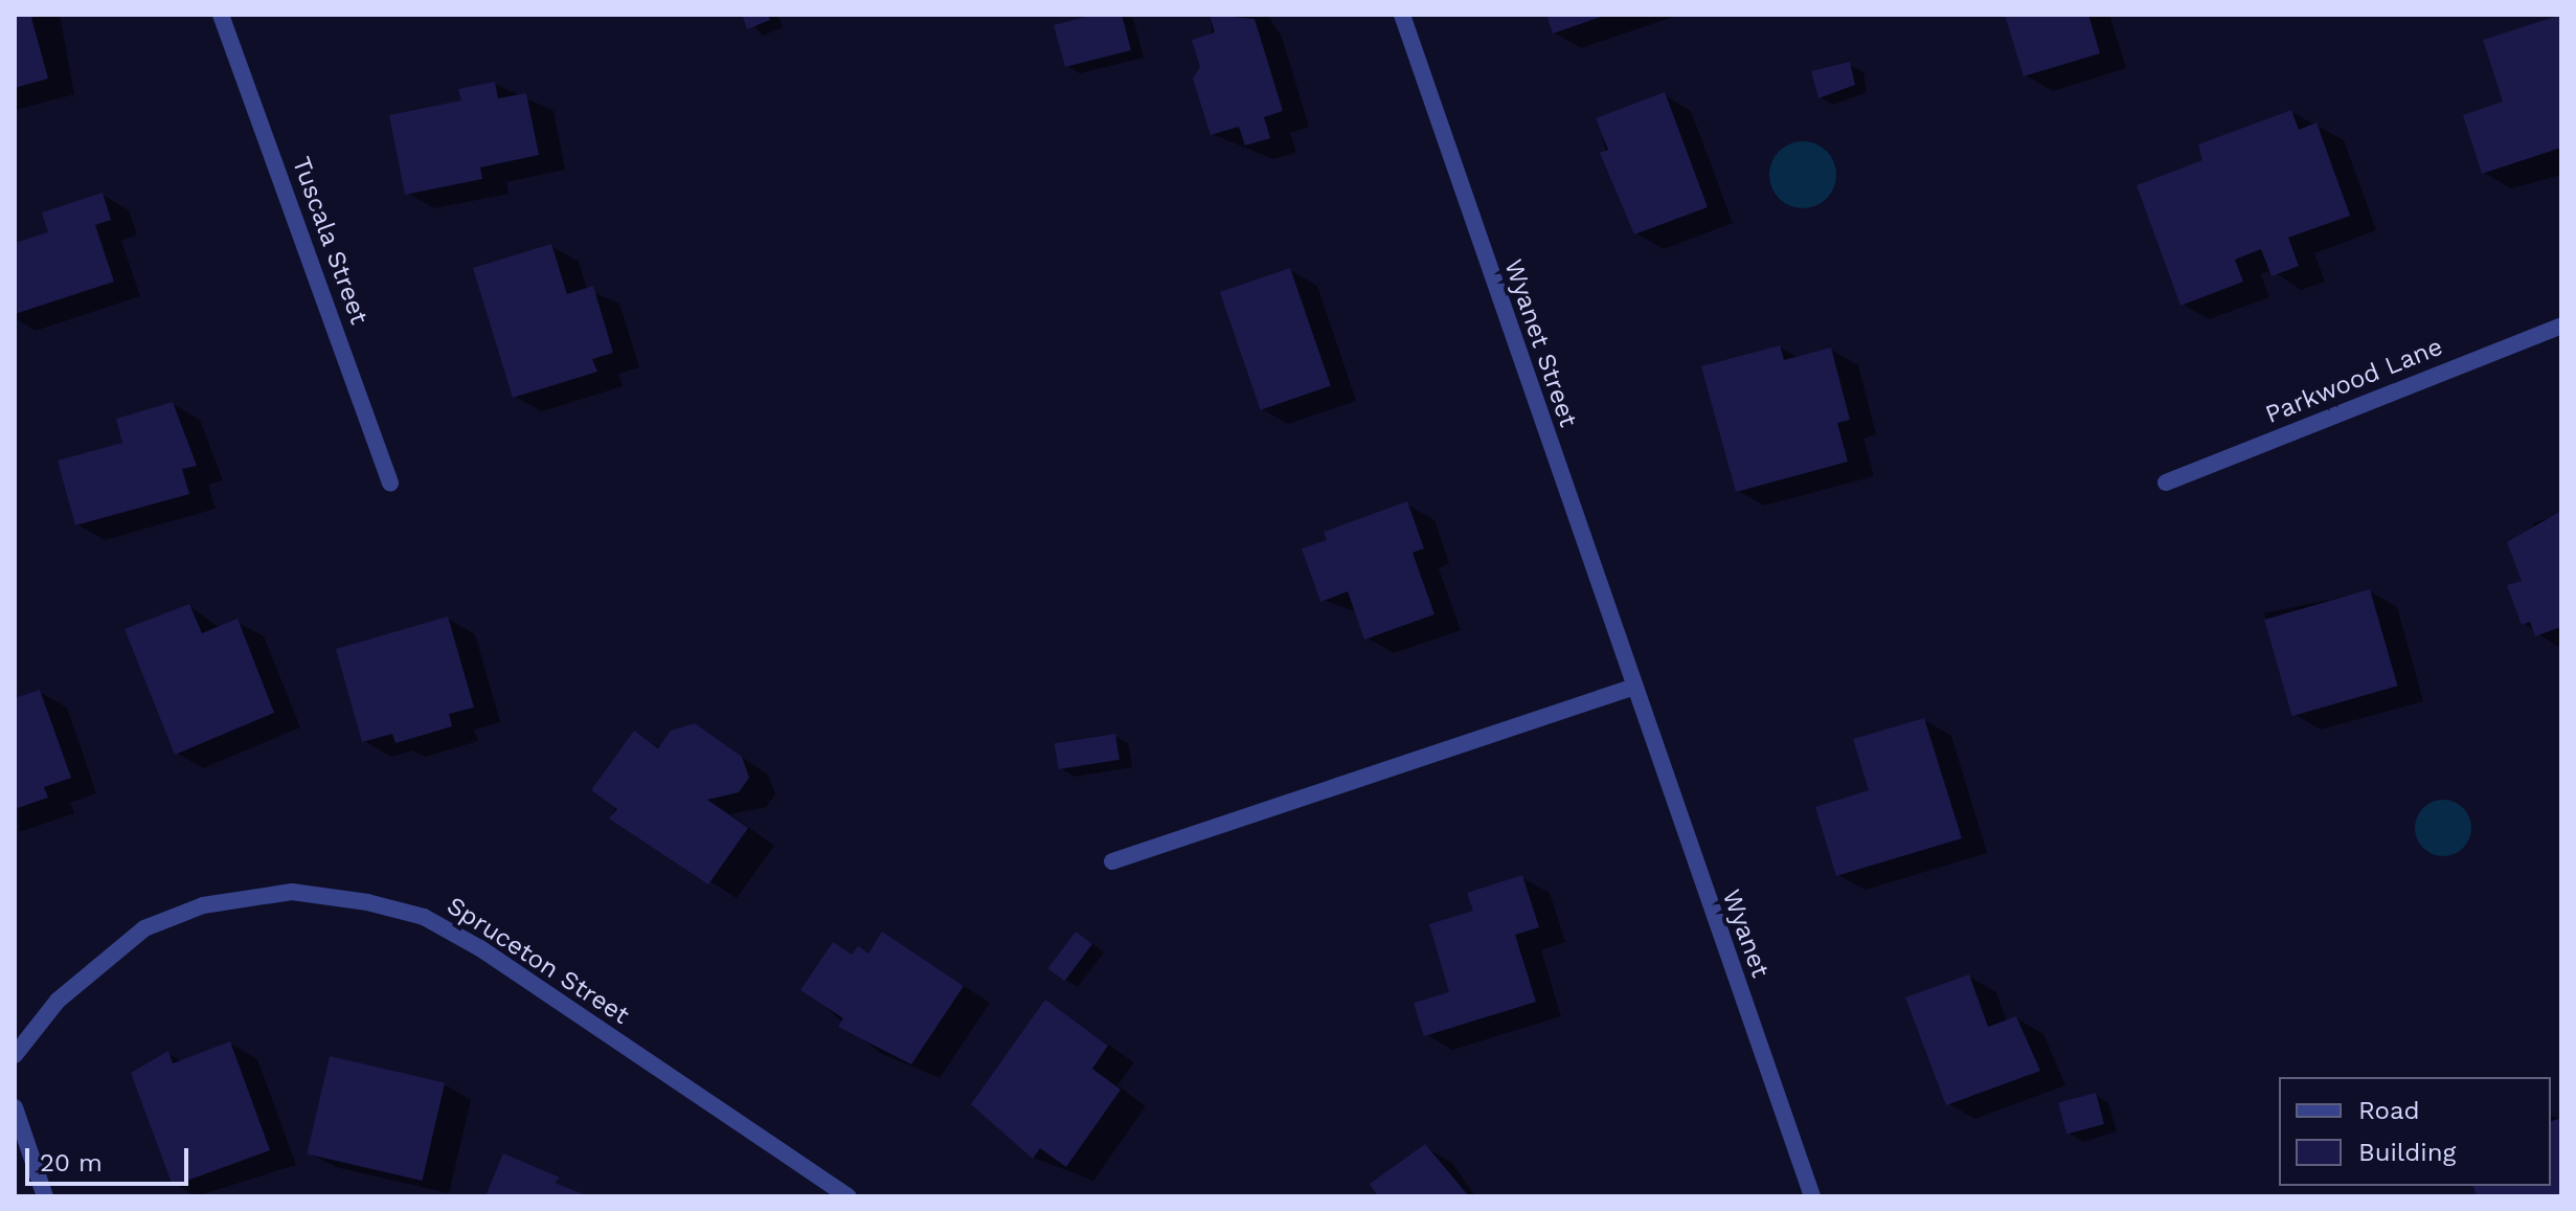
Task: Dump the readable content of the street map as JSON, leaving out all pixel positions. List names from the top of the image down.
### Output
{
  "streets": {
    "street": [
      "Tuscala Street",
      "Wyanet Street",
      "Parkwood Lane",
      "Wyanet",
      "Spruceton Street"
    ]
  },
  "crossings": [
    ["Wyanet Street", "Wyanet"]
  ],
  "legend": ["Road", "Building"],
  "scale_bar": "20 m"
}
